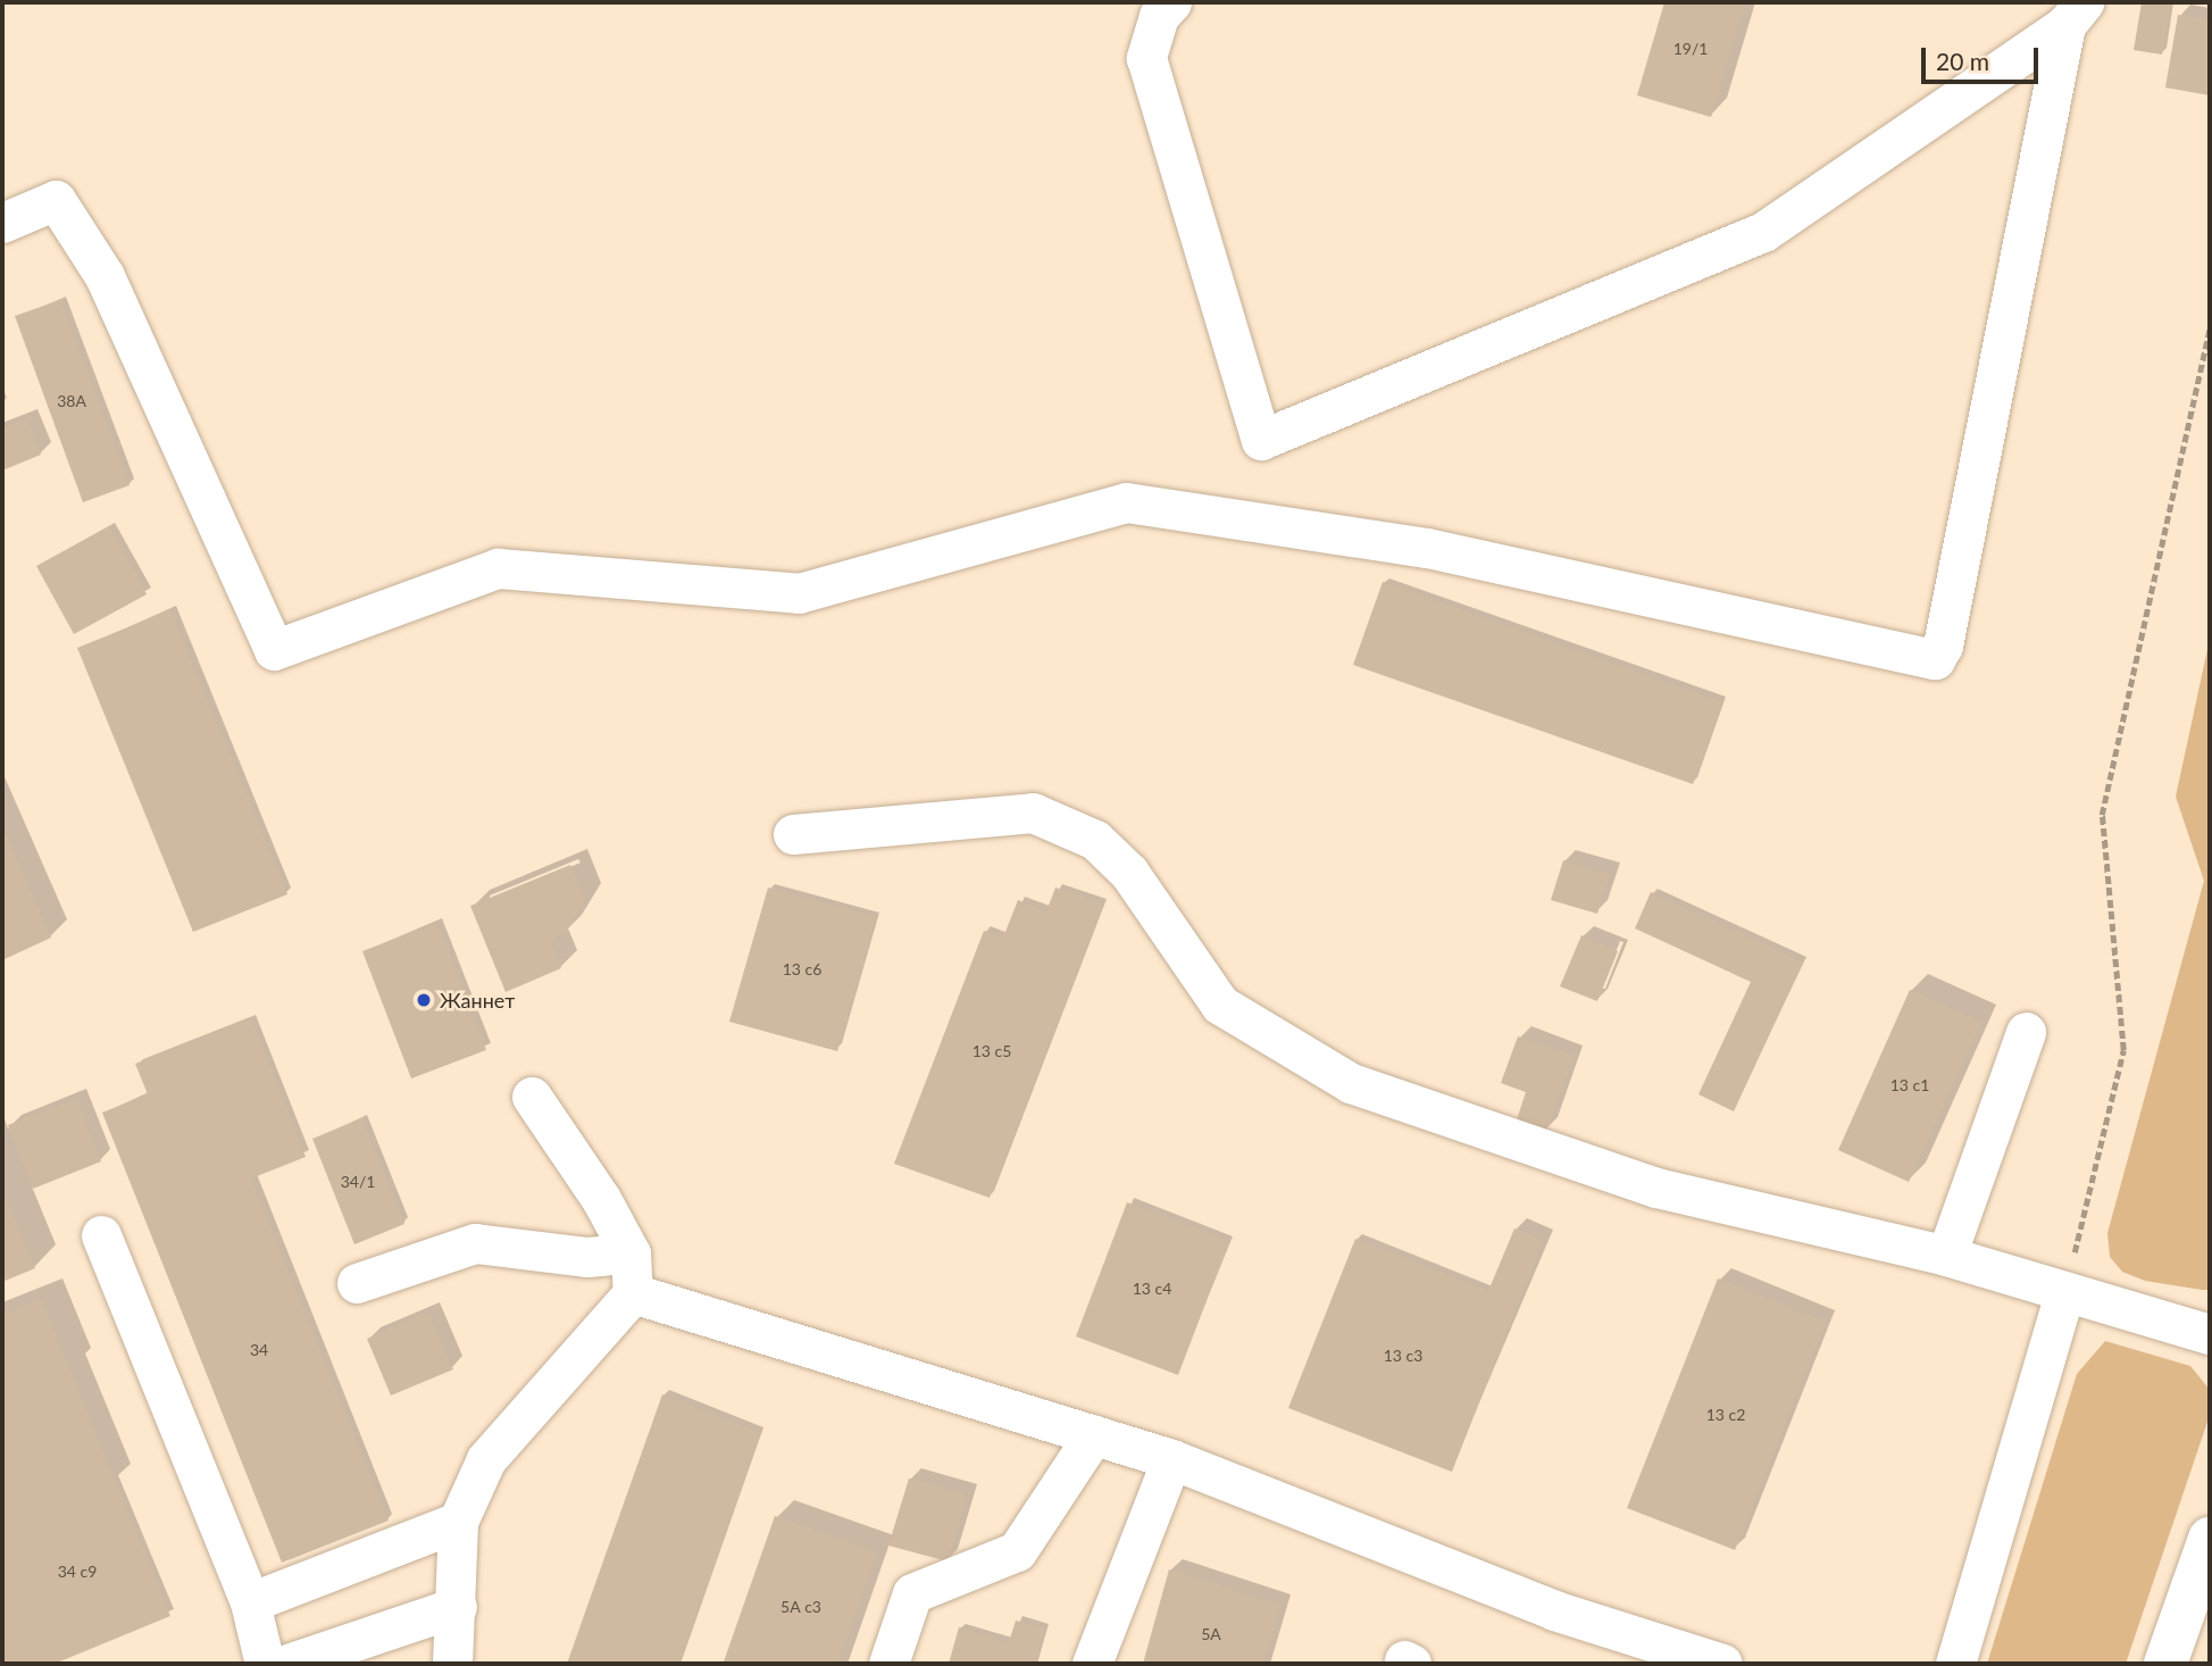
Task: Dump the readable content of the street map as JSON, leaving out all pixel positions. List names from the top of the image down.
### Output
{
  "places": ["Жаннет"],
  "house_numbers": [
    "19/1",
    "38А",
    "13 с6",
    "13 с5",
    "13 с1",
    "34/1",
    "13 с4",
    "34",
    "13 с3",
    "13 с2",
    "34 с9",
    "5А с3",
    "5А"
  ],
  "scale_bar": "20 m"
}
